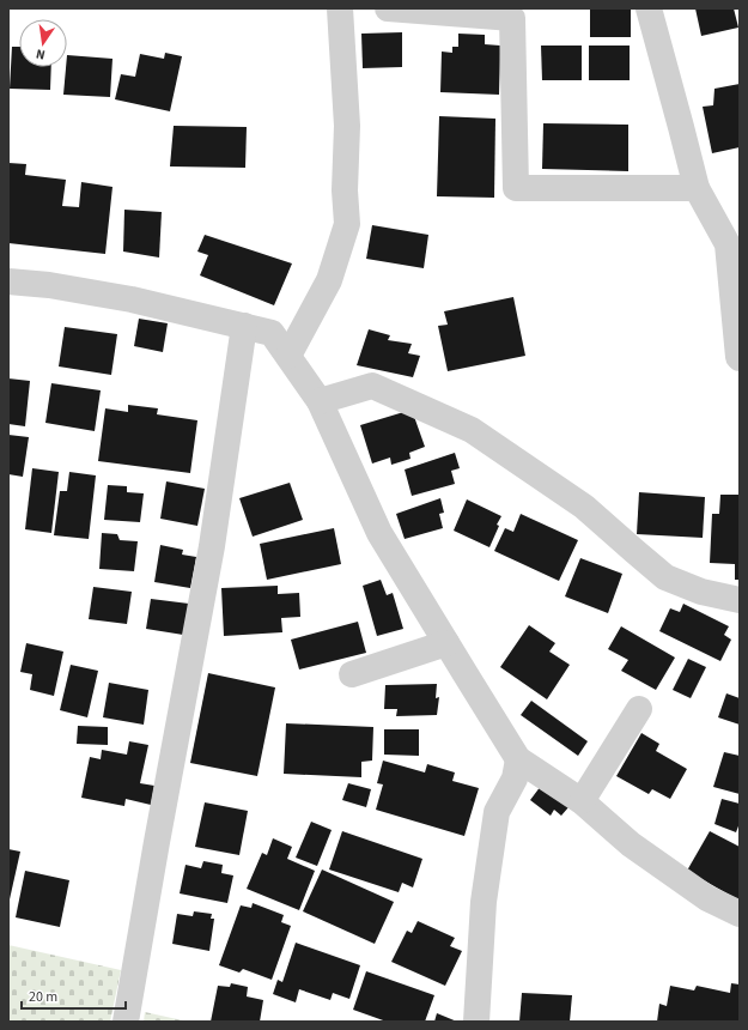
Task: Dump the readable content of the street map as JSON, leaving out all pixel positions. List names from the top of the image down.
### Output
{
  "scale_bar": "20 m",
  "north": "bottom"
}
